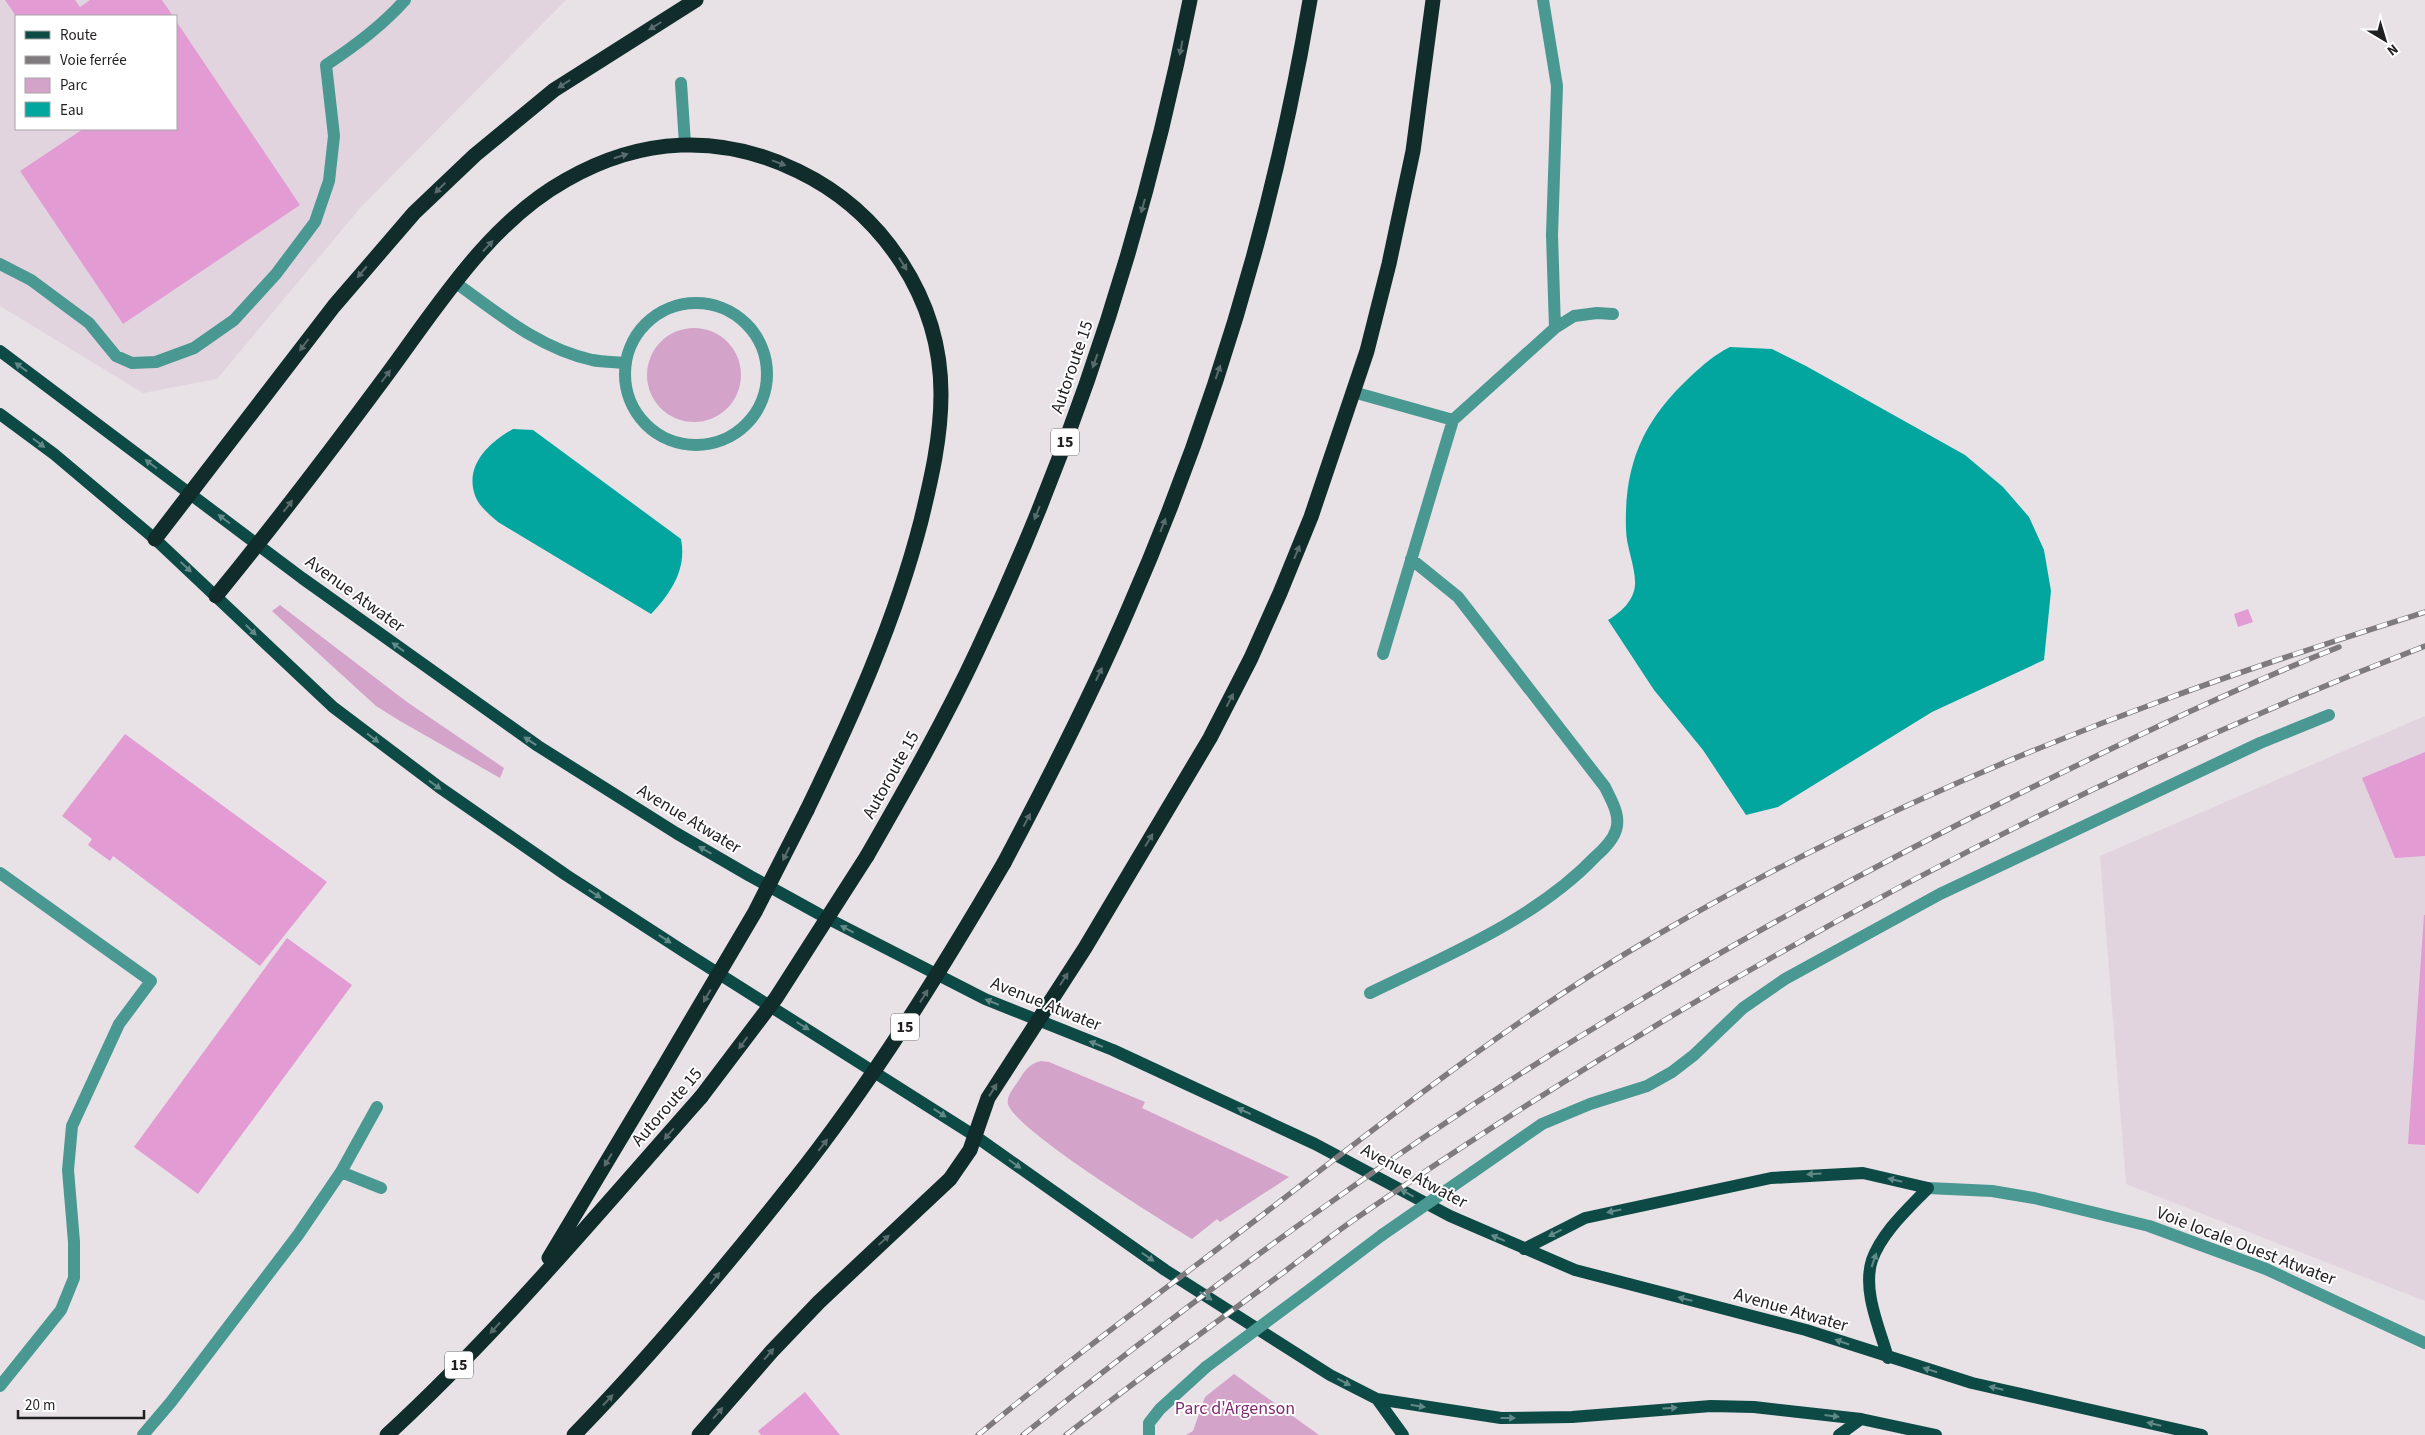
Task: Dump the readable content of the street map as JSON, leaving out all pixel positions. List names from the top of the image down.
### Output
{
  "streets": {
    "highway": ["Autoroute 15", "15"],
    "main road": ["Avenue Atwater"],
    "street": ["Voie locale Ouest Atwater"]
  },
  "parks": ["Parc d'Argenson"],
  "legend": [
    "Route",
    "Voie ferrée",
    "Parc",
    "Eau"
  ],
  "scale_bar": "20 m",
  "north": "bottom right"
}
